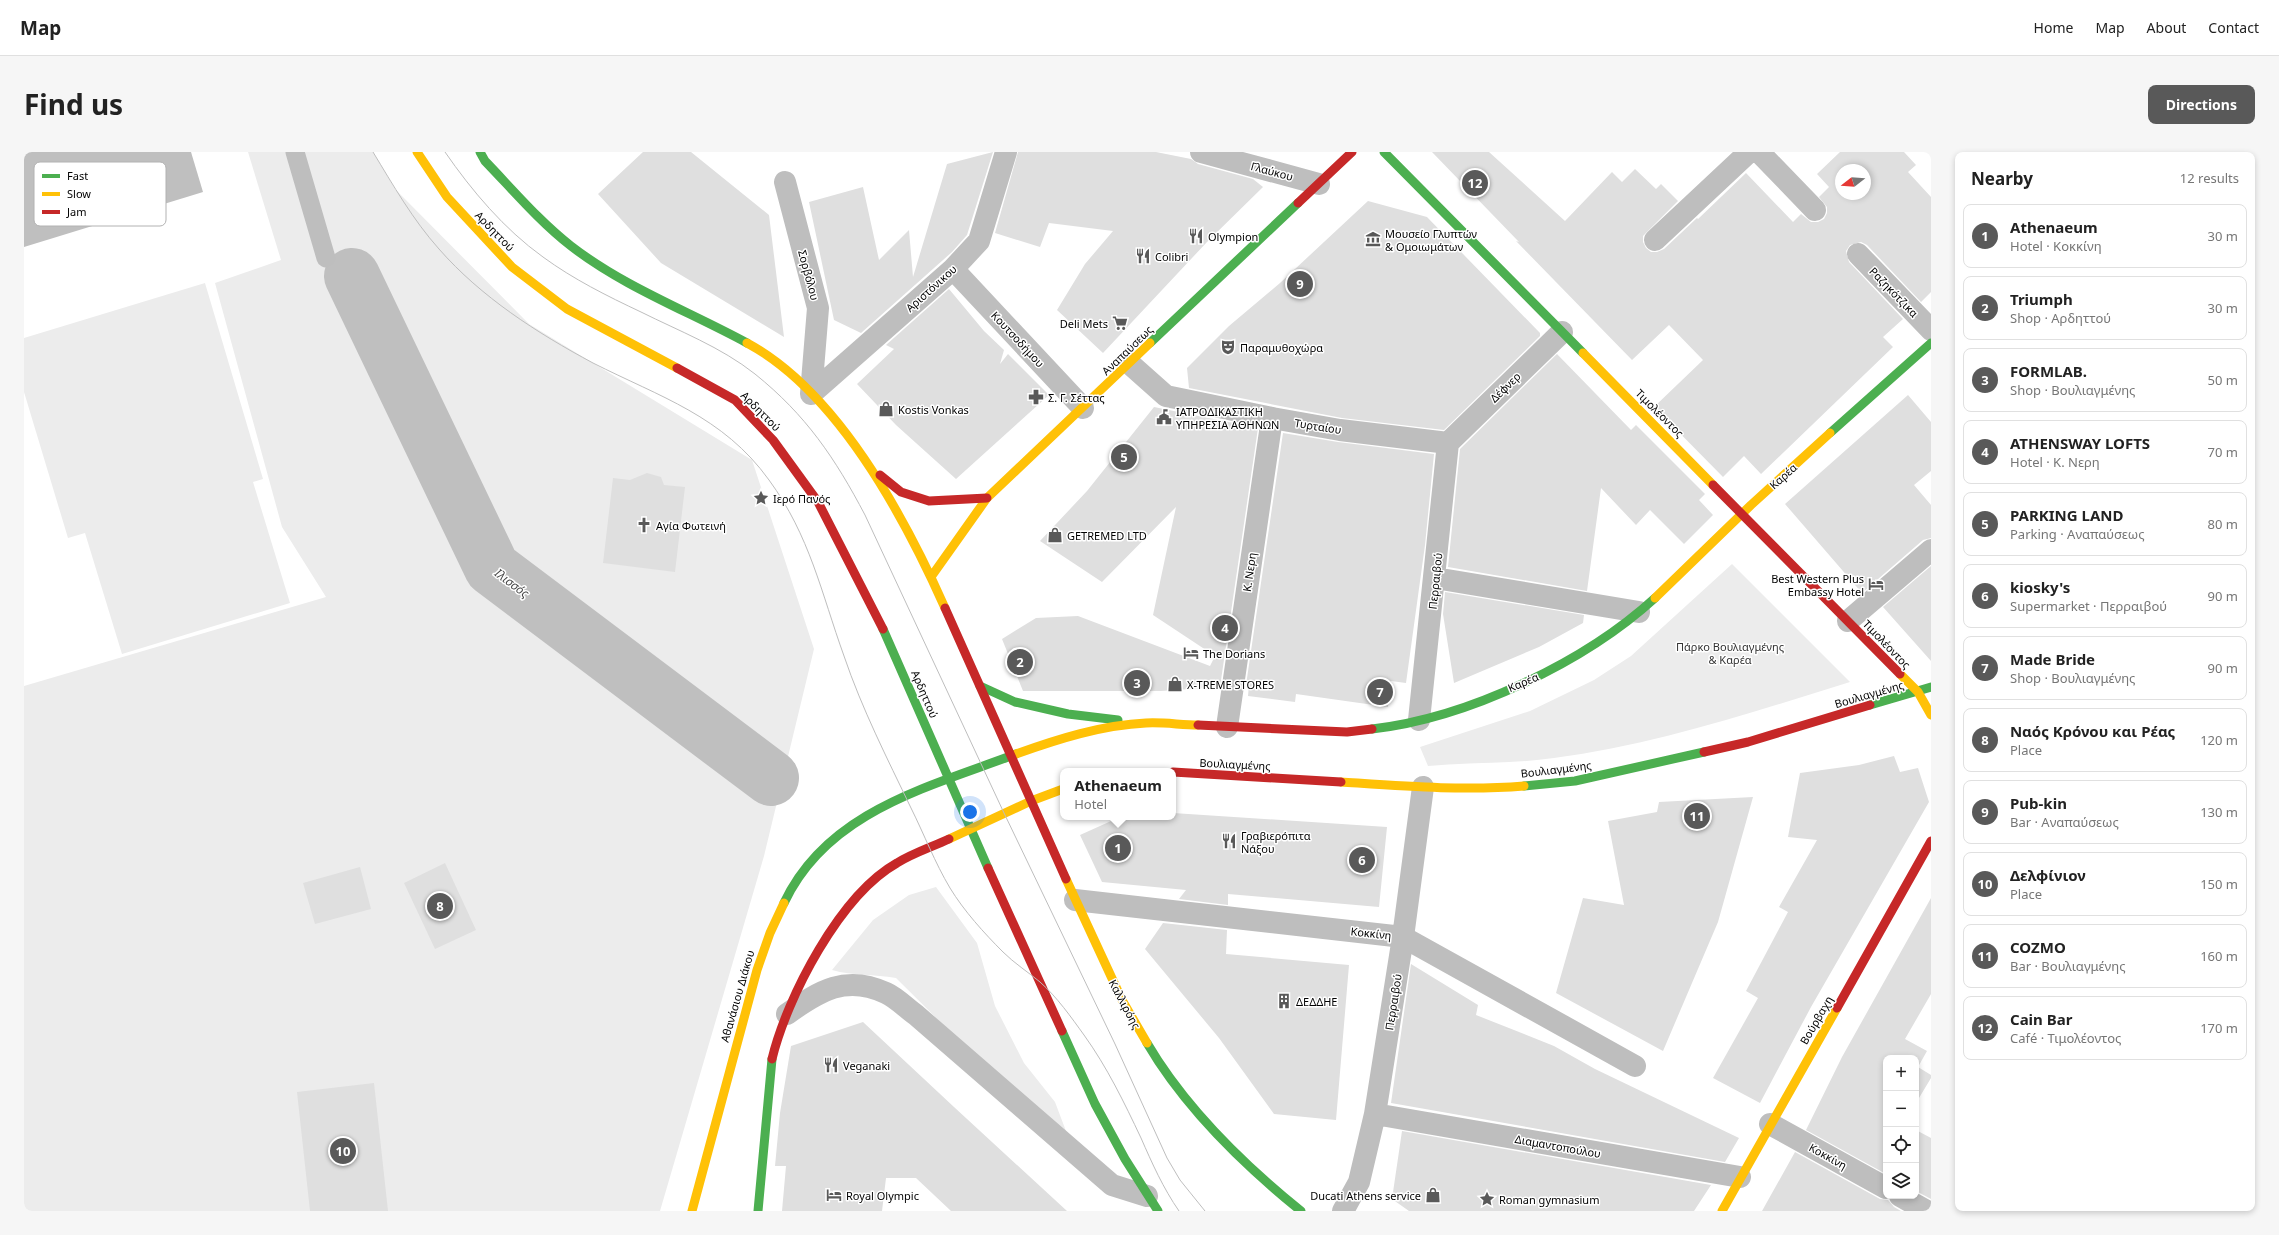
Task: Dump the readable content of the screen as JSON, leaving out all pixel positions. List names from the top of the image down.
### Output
{
  "streets": {
    "main road": [
      "Αρδηττού",
      "Αναπαύσεως",
      "Τιμολέοντος",
      "Καρέα",
      "Βουλιαγμένης",
      "Αθανάσιου Διάκου",
      "Καλλιρόης",
      "Βούρβαχη"
    ],
    "street": [
      "Γλαύκου",
      "Σορβόλου",
      "Αριστόνικου",
      "Ραζηκότζικα",
      "Κουτσοδήμου",
      "Δέφνερ",
      "Τυρταίου",
      "Κ. Νερη",
      "Περραιβού",
      "Κοκκίνη",
      "Διαμαντοπούλου"
    ]
  },
  "crossings": [
    ["Γλαύκου", "Αναπαύσεως"],
    ["Αρδηττού", "Αθανάσιου Διάκου"],
    ["Σορβόλου", "Αριστόνικου"],
    ["Αριστόνικου", "Κουτσοδήμου"],
    ["Κουτσοδήμου", "Αναπαύσεως"],
    ["Αναπαύσεως", "Τυρταίου"],
    ["Δέφνερ", "Τιμολέοντος"],
    ["Δέφνερ", "Τυρταίου"],
    ["Δέφνερ", "Περραιβού"],
    ["Τιμολέοντος", "Καρέα"],
    ["Τιμολέοντος", "Βουλιαγμένης"],
    ["Τυρταίου", "Κ. Νερη"],
    ["Τυρταίου", "Περραιβού"],
    ["Καρέα", "Περραιβού"],
    ["Περραιβού", "Βουλιαγμένης"],
    ["Περραιβού", "Κοκκίνη"],
    ["Περραιβού", "Διαμαντοπούλου"],
    ["Κοκκίνη", "Καλλιρόης"],
    ["Κοκκίνη", "Βούρβαχη"],
    ["Βούρβαχη", "Διαμαντοπούλου"]
  ],
  "water": ["Ιλισσός"],
  "parks": ["Πάρκο Βουλιαγμένης & Καρέα"],
  "places": {
    "restaurant": [
      "Olympion",
      "Colibri",
      "Γραβιερόπιτα Νάξου",
      "Veganaki"
    ],
    "museum": ["Μουσείο Γλυπτών & Ομοιωμάτων"],
    "supermarket": ["Deli Mets"],
    "theatre": ["Παραμυθοχώρα"],
    "pharmacy": ["Σ. Γ. Σέττας"],
    "shop": [
      "Kostis Vonkas",
      "GETREMED LTD",
      "X-TREME STORES",
      "Ducati Athens service"
    ],
    "public building": ["ΙΑΤΡΟΔΙΚΑΣΤΙΚΗ ΥΠΗΡΕΣΙΑ ΑΘΗΝΩΝ"],
    "place": ["Ιερό Πανός", "Roman gymnasium"],
    "church": ["Αγία Φωτεινή"],
    "hotel": ["Best Western Plus Embassy Hotel", "The Dorians", "Royal Olympic"],
    "building": ["ΔΕΔΔΗΕ"]
  },
  "legend": ["Fast", "Slow", "Jam"],
  "north": "left",
  "page": {
    "header": "Map",
    "nav": [
      "Home",
      "Map",
      "About",
      "Contact"
    ],
    "title": "Find us",
    "buttons": "Directions",
    "heading": ["Nearby", "12 results"],
    "pins": [
      "12",
      "9",
      "5",
      "4",
      "2",
      "3",
      "7",
      "11",
      "1",
      "6",
      "8",
      "10"
    ],
    "list": [
      {
        "mark": "1",
        "name": "Athenaeum",
        "note": "Hotel · Κοκκίνη",
        "value": "30 m"
      },
      {
        "mark": "2",
        "name": "Triumph",
        "note": "Shop · Αρδηττού",
        "value": "30 m"
      },
      {
        "mark": "3",
        "name": "FORMLAB.",
        "note": "Shop · Βουλιαγμένης",
        "value": "50 m"
      },
      {
        "mark": "4",
        "name": "ATHENSWAY LOFTS",
        "note": "Hotel · Κ. Νερη",
        "value": "70 m"
      },
      {
        "mark": "5",
        "name": "PARKING LAND",
        "note": "Parking · Αναπαύσεως",
        "value": "80 m"
      },
      {
        "mark": "6",
        "name": "kiosky's",
        "note": "Supermarket · Περραιβού",
        "value": "90 m"
      },
      {
        "mark": "7",
        "name": "Made Bride",
        "note": "Shop · Βουλιαγμένης",
        "value": "90 m"
      },
      {
        "mark": "8",
        "name": "Ναός Κρόνου και Ρέας",
        "note": "Place",
        "value": "120 m"
      },
      {
        "mark": "9",
        "name": "Pub-kin",
        "note": "Bar · Αναπαύσεως",
        "value": "130 m"
      },
      {
        "mark": "10",
        "name": "Δελφίνιον",
        "note": "Place",
        "value": "150 m"
      },
      {
        "mark": "11",
        "name": "COZMO",
        "note": "Bar · Βουλιαγμένης",
        "value": "160 m"
      },
      {
        "mark": "12",
        "name": "Cain Bar",
        "note": "Café · Τιμολέοντος",
        "value": "170 m"
      }
    ],
    "popup": ["Athenaeum", "Hotel"],
    "map_buttons": ["+", "−"]
  }
}
